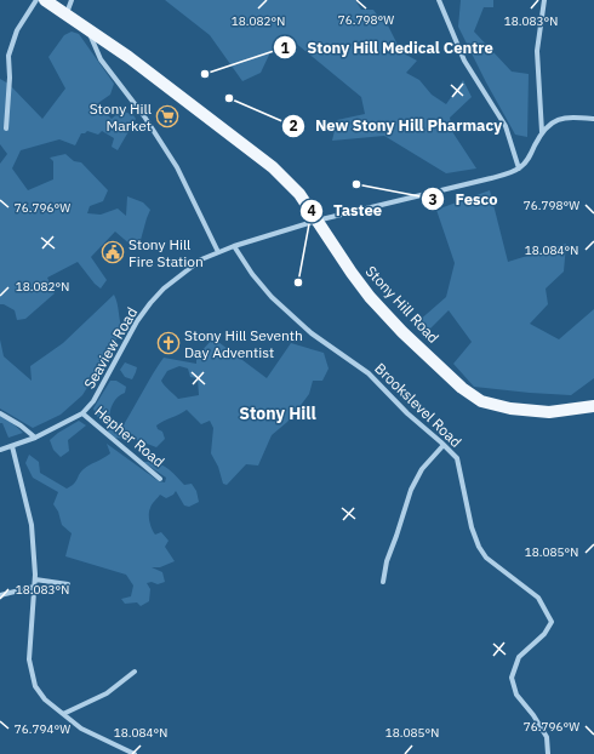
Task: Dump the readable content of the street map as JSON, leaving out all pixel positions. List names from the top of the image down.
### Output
{
  "streets": {
    "main road": ["Stony Hill Road"],
    "street": ["Seaview Road", "Brookslevel Road", "Hepher Road"]
  },
  "crossings": [
    ["Stony Hill Road", "Seaview Road"],
    ["Seaview Road", "Brookslevel Road"],
    ["Seaview Road", "Hepher Road"]
  ],
  "districts": ["Stony Hill"],
  "places": {
    "other": [
      "Stony Hill Medical Centre",
      "New Stony Hill Pharmacy",
      "Fesco",
      "Tastee"
    ],
    "supermarket": ["Stony Hill Market"],
    "public building": ["Stony Hill Fire Station"],
    "church": ["Stony Hill Seventh Day Adventist"]
  },
  "coordinates": [
    "76.798°W",
    "18.082°N",
    "18.083°N",
    "76.796°W",
    "18.084°N",
    "18.085°N",
    "76.794°W"
  ]
}
